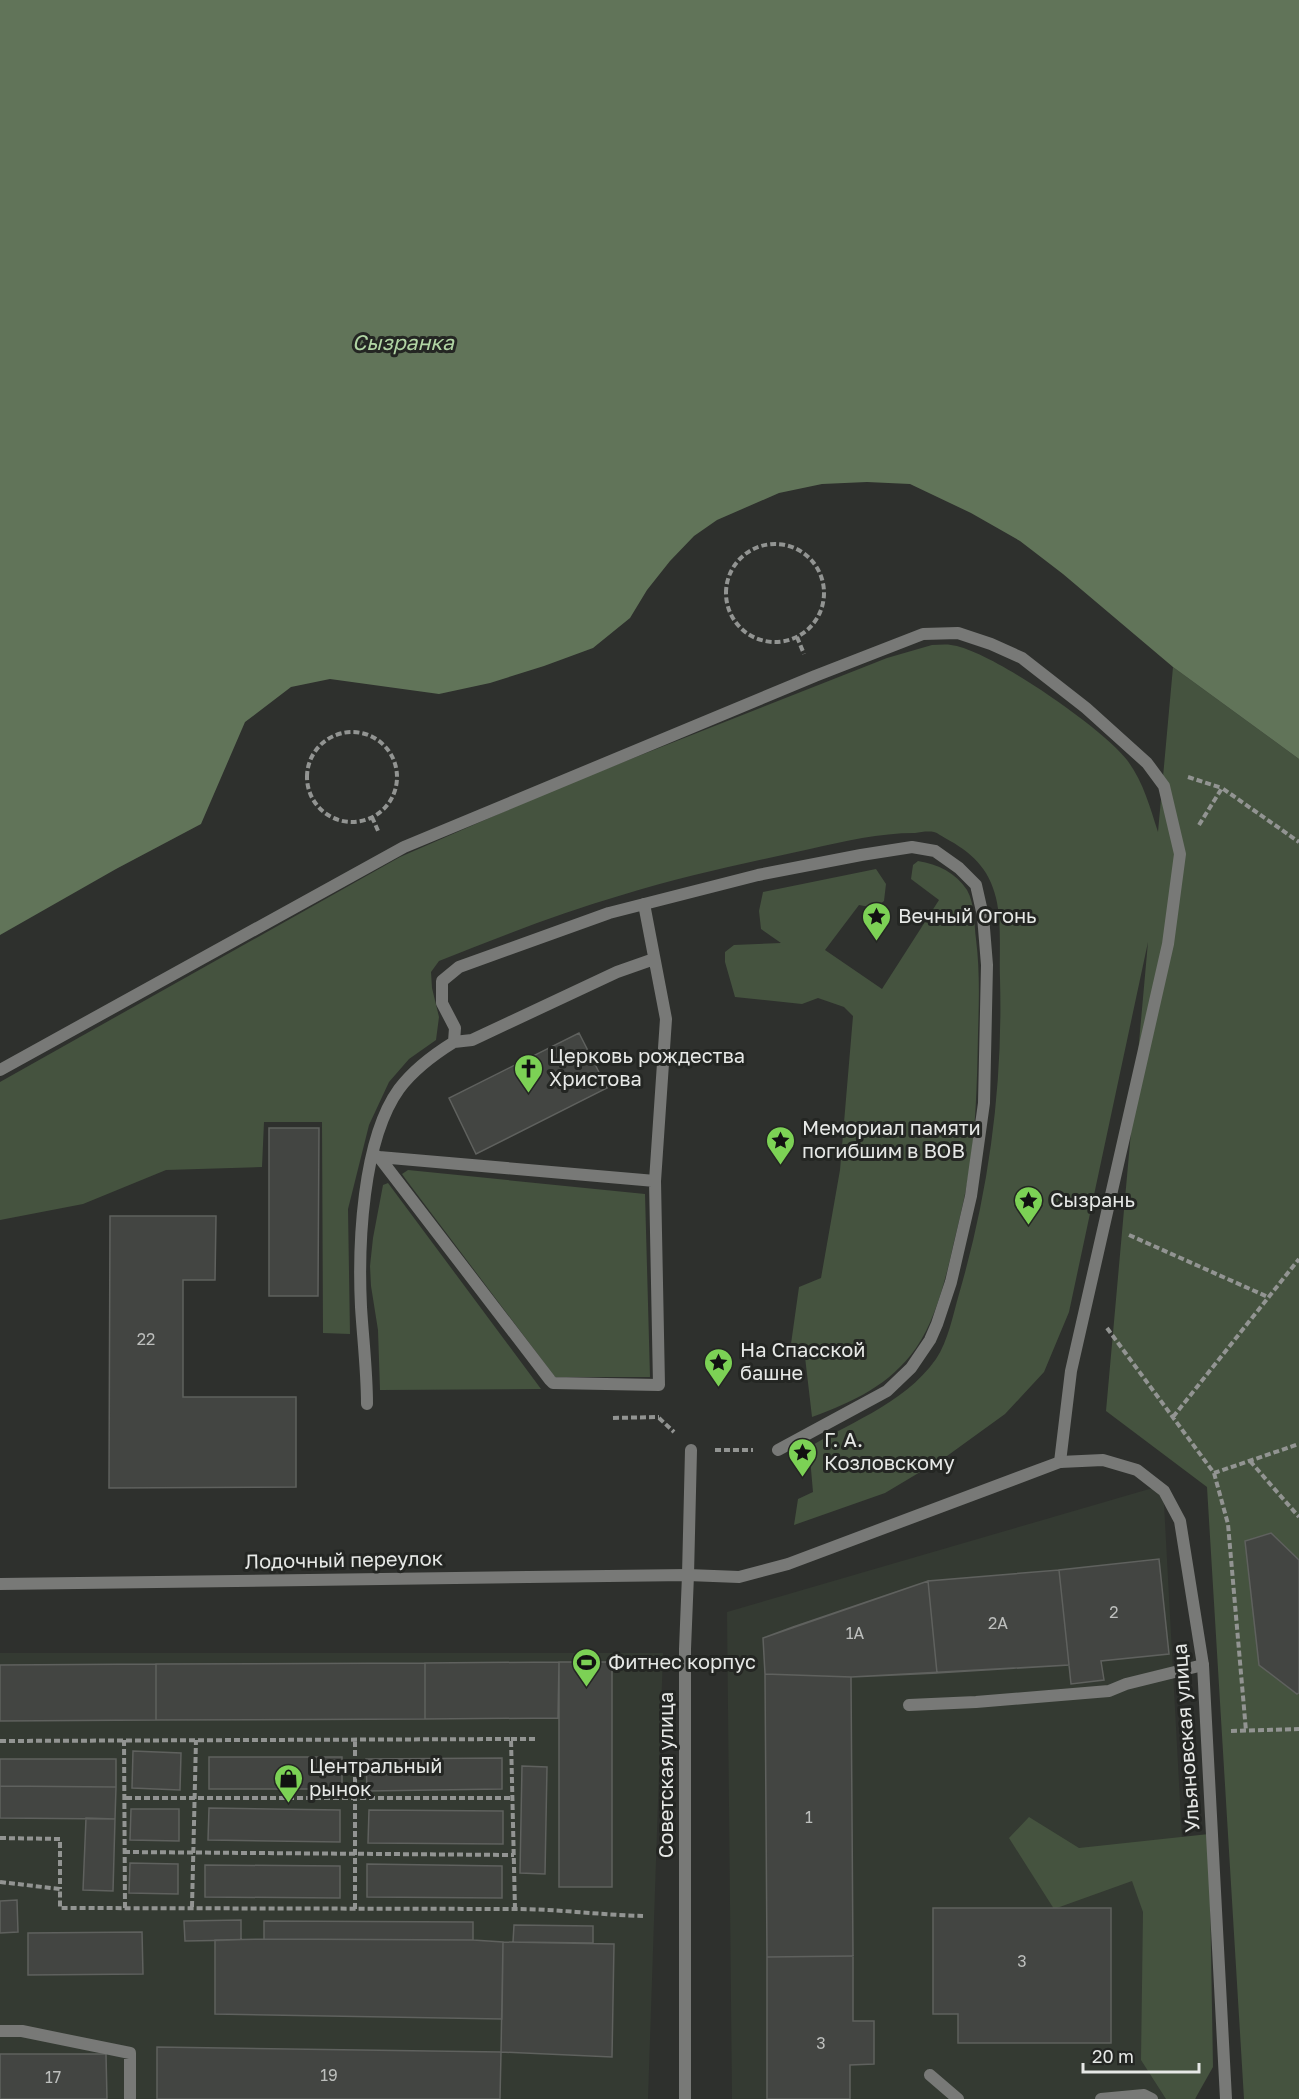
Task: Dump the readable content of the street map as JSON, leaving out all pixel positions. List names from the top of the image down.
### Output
{
  "streets": {
    "street": ["Лодочный переулок", "Ульяновская улица", "Советская улица"]
  },
  "crossings": [
    ["Лодочный переулок", "Ульяновская улица"],
    ["Лодочный переулок", "Советская улица"],
    ["Ульяновская улица", "Советская улица"]
  ],
  "water": ["Сызранка"],
  "places": {
    "place": [
      "Вечный Огонь",
      "Мемориал памяти погибшим в ВОВ",
      "Сызрань",
      "На Спасской башне",
      "Г. А. Козловскому"
    ],
    "church": ["Церковь рождества Христова"],
    "sports": ["Фитнес корпус"],
    "shop": ["Центральный рынок"]
  },
  "house_numbers": [
    "22",
    "2",
    "2А",
    "1А",
    "1",
    "3",
    "3",
    "19",
    "17"
  ],
  "scale_bar": "20 m"
}
